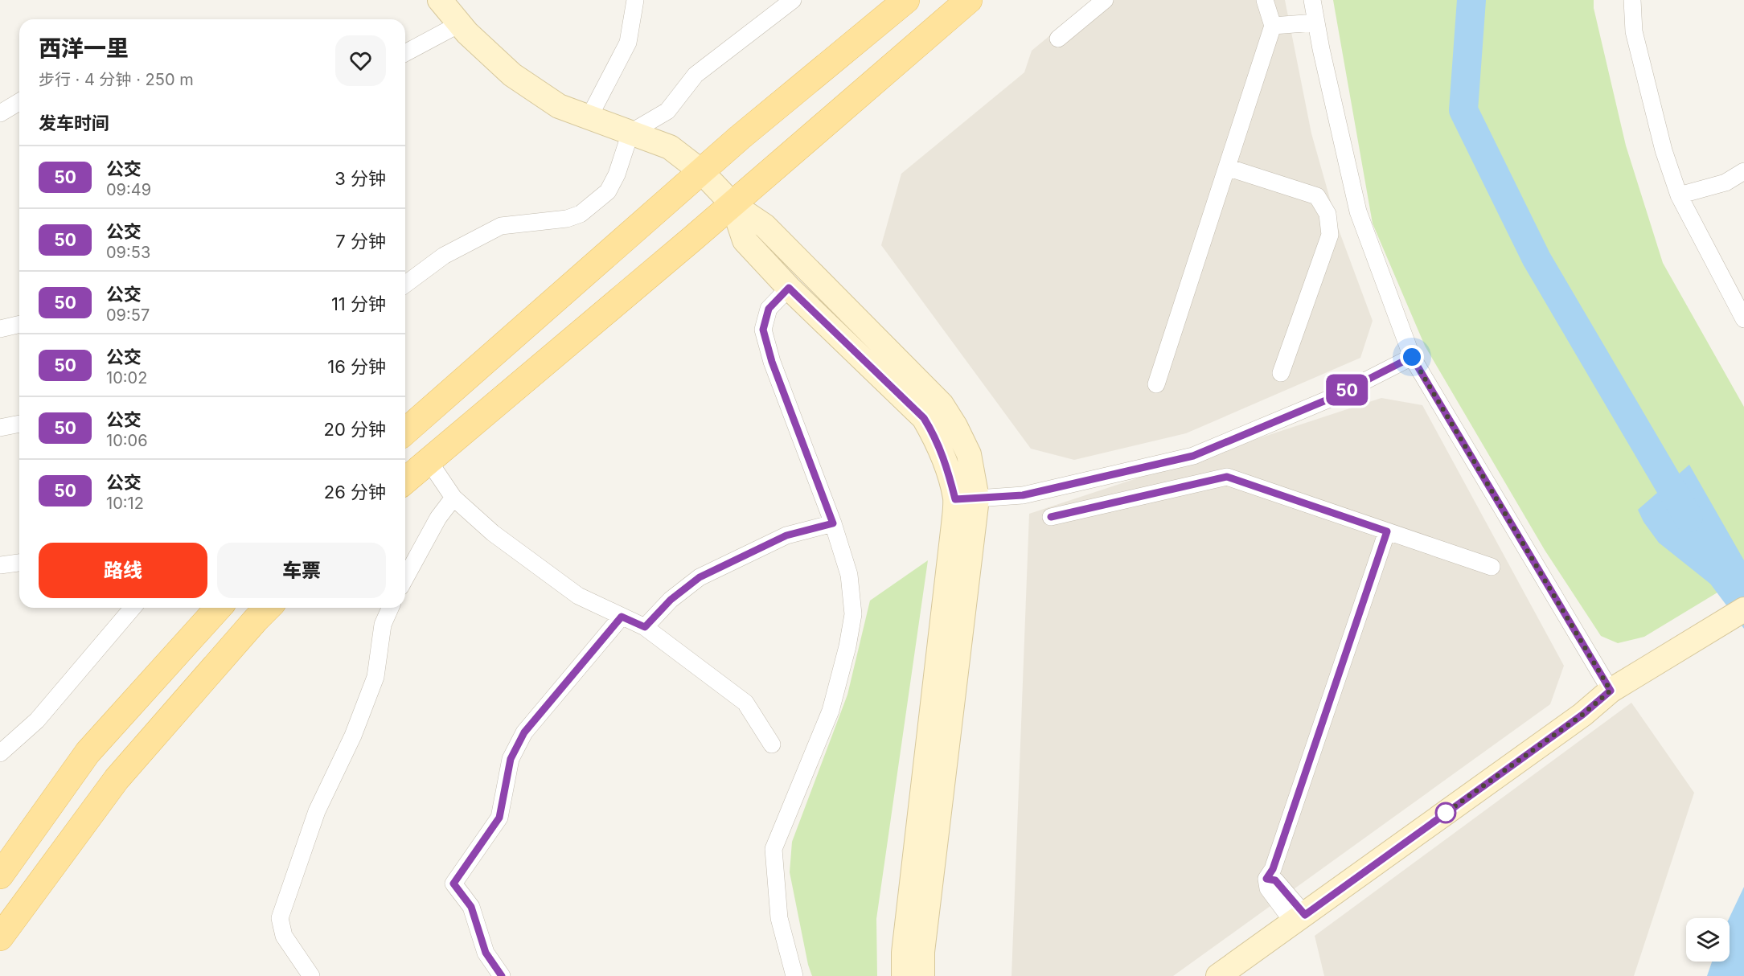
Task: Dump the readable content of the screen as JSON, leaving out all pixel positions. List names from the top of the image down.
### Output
{
  "lines": ["bus line 50"],
  "page": {
    "on_map": "50",
    "heading": [
      ["西洋一里", "步行 · 4 分钟 · 250 m"],
      "发车时间"
    ],
    "list": [
      {
        "mark": "50",
        "name": "公交",
        "note": "09:49",
        "value": "3 分钟"
      },
      {
        "mark": "50",
        "name": "公交",
        "note": "09:53",
        "value": "7 分钟"
      },
      {
        "mark": "50",
        "name": "公交",
        "note": "09:57",
        "value": "11 分钟"
      },
      {
        "mark": "50",
        "name": "公交",
        "note": "10:02",
        "value": "16 分钟"
      },
      {
        "mark": "50",
        "name": "公交",
        "note": "10:06",
        "value": "20 分钟"
      },
      {
        "mark": "50",
        "name": "公交",
        "note": "10:12",
        "value": "26 分钟"
      }
    ],
    "buttons": ["路线", "车票"]
  }
}
